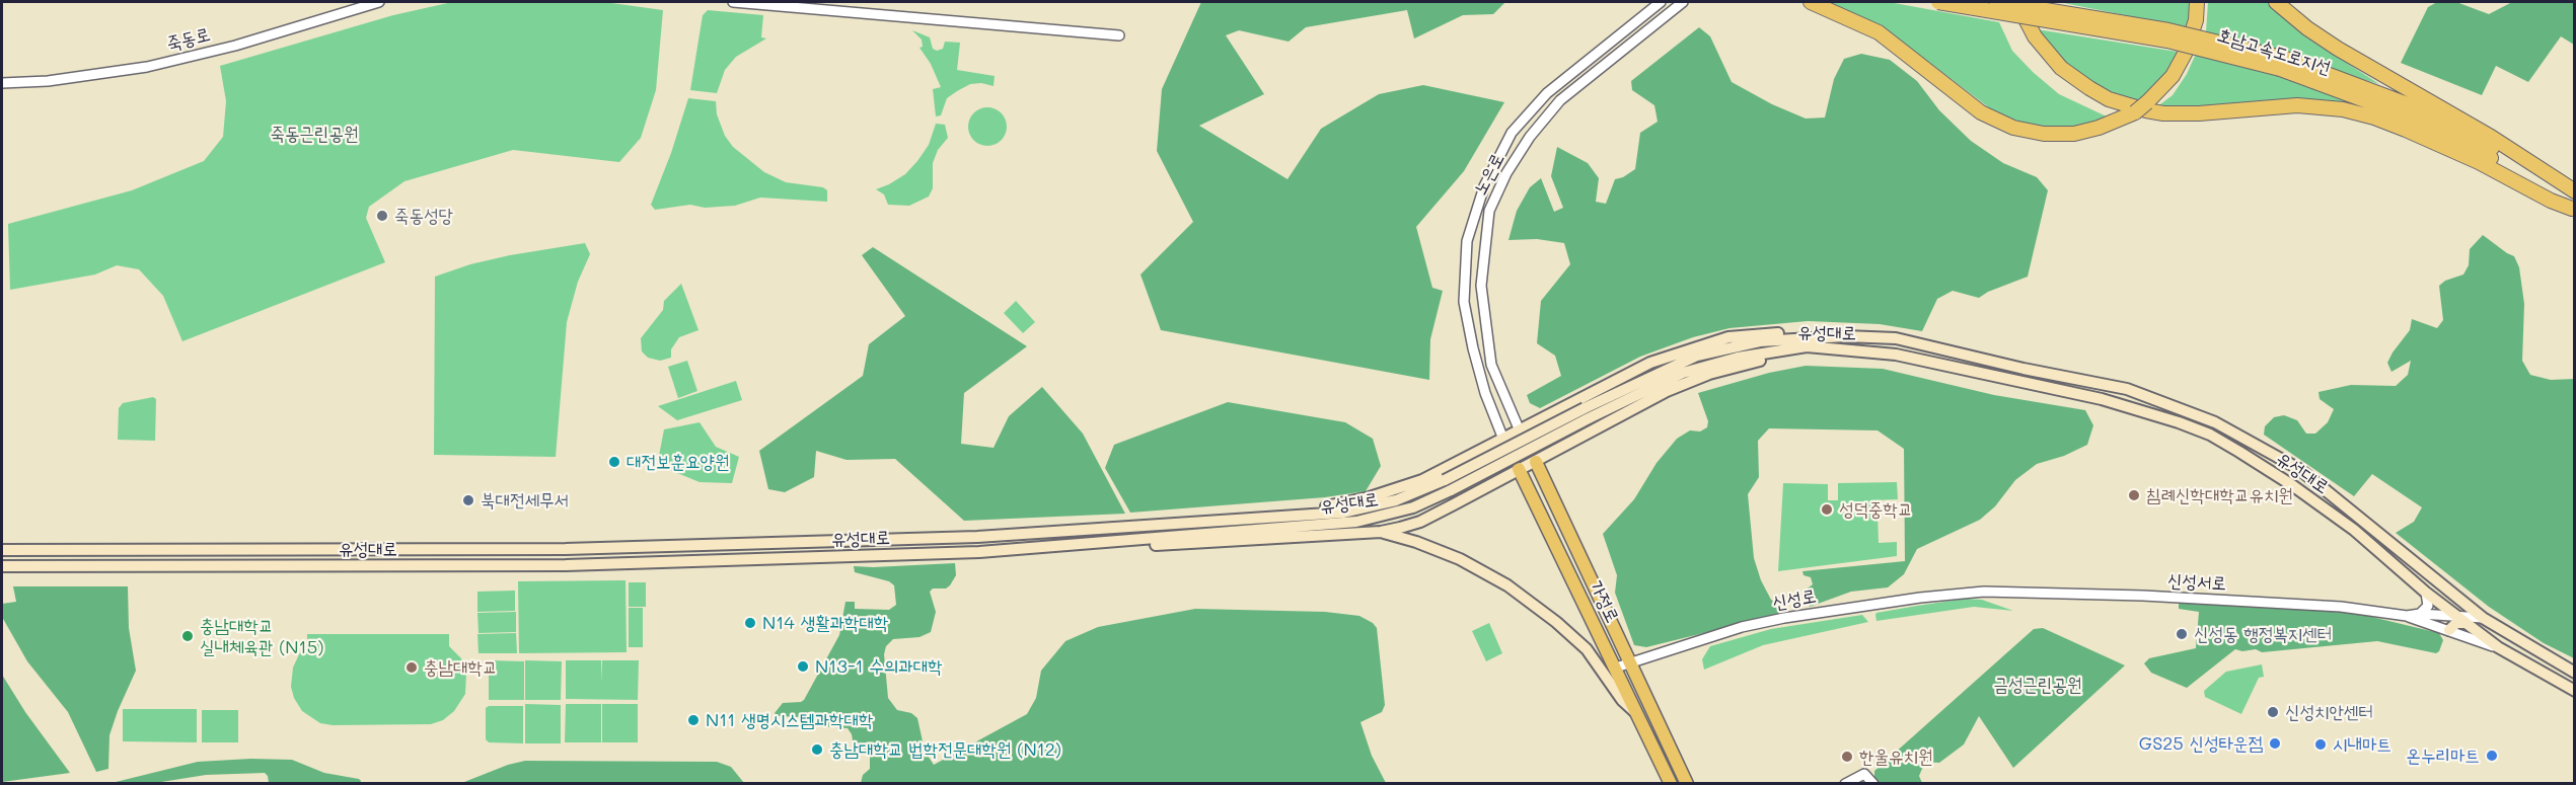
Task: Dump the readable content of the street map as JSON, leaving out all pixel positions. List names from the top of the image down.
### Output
{
  "streets": {
    "highway": ["호남고속도로지선"],
    "main road": ["노은로", "유성대로", "가정로"],
    "street": ["죽동로", "신성서로", "신성로"]
  },
  "crossings": [
    ["노은로", "가정로"],
    ["신성서로", "신성로"],
    ["신성로", "가정로"]
  ],
  "parks": ["죽동근린공원", "금성근린공원"],
  "places": [
    "죽동성당",
    "대전보훈요양원",
    "침례신학대학교유치원",
    "북대전세무서",
    "성덕중학교",
    "N14 생활과학대학",
    "신성동 행정복지센터",
    "충남대학교 실내체육관 (N15)",
    "N13-1 수의과대학",
    "충남대학교",
    "신성치안센터",
    "N11 생명시스템과학대학",
    "GS25 신성타운점",
    "시내마트",
    "충남대학교 법학전문대학원 (N12)",
    "온누리마트",
    "한울유치원"
  ]
}
